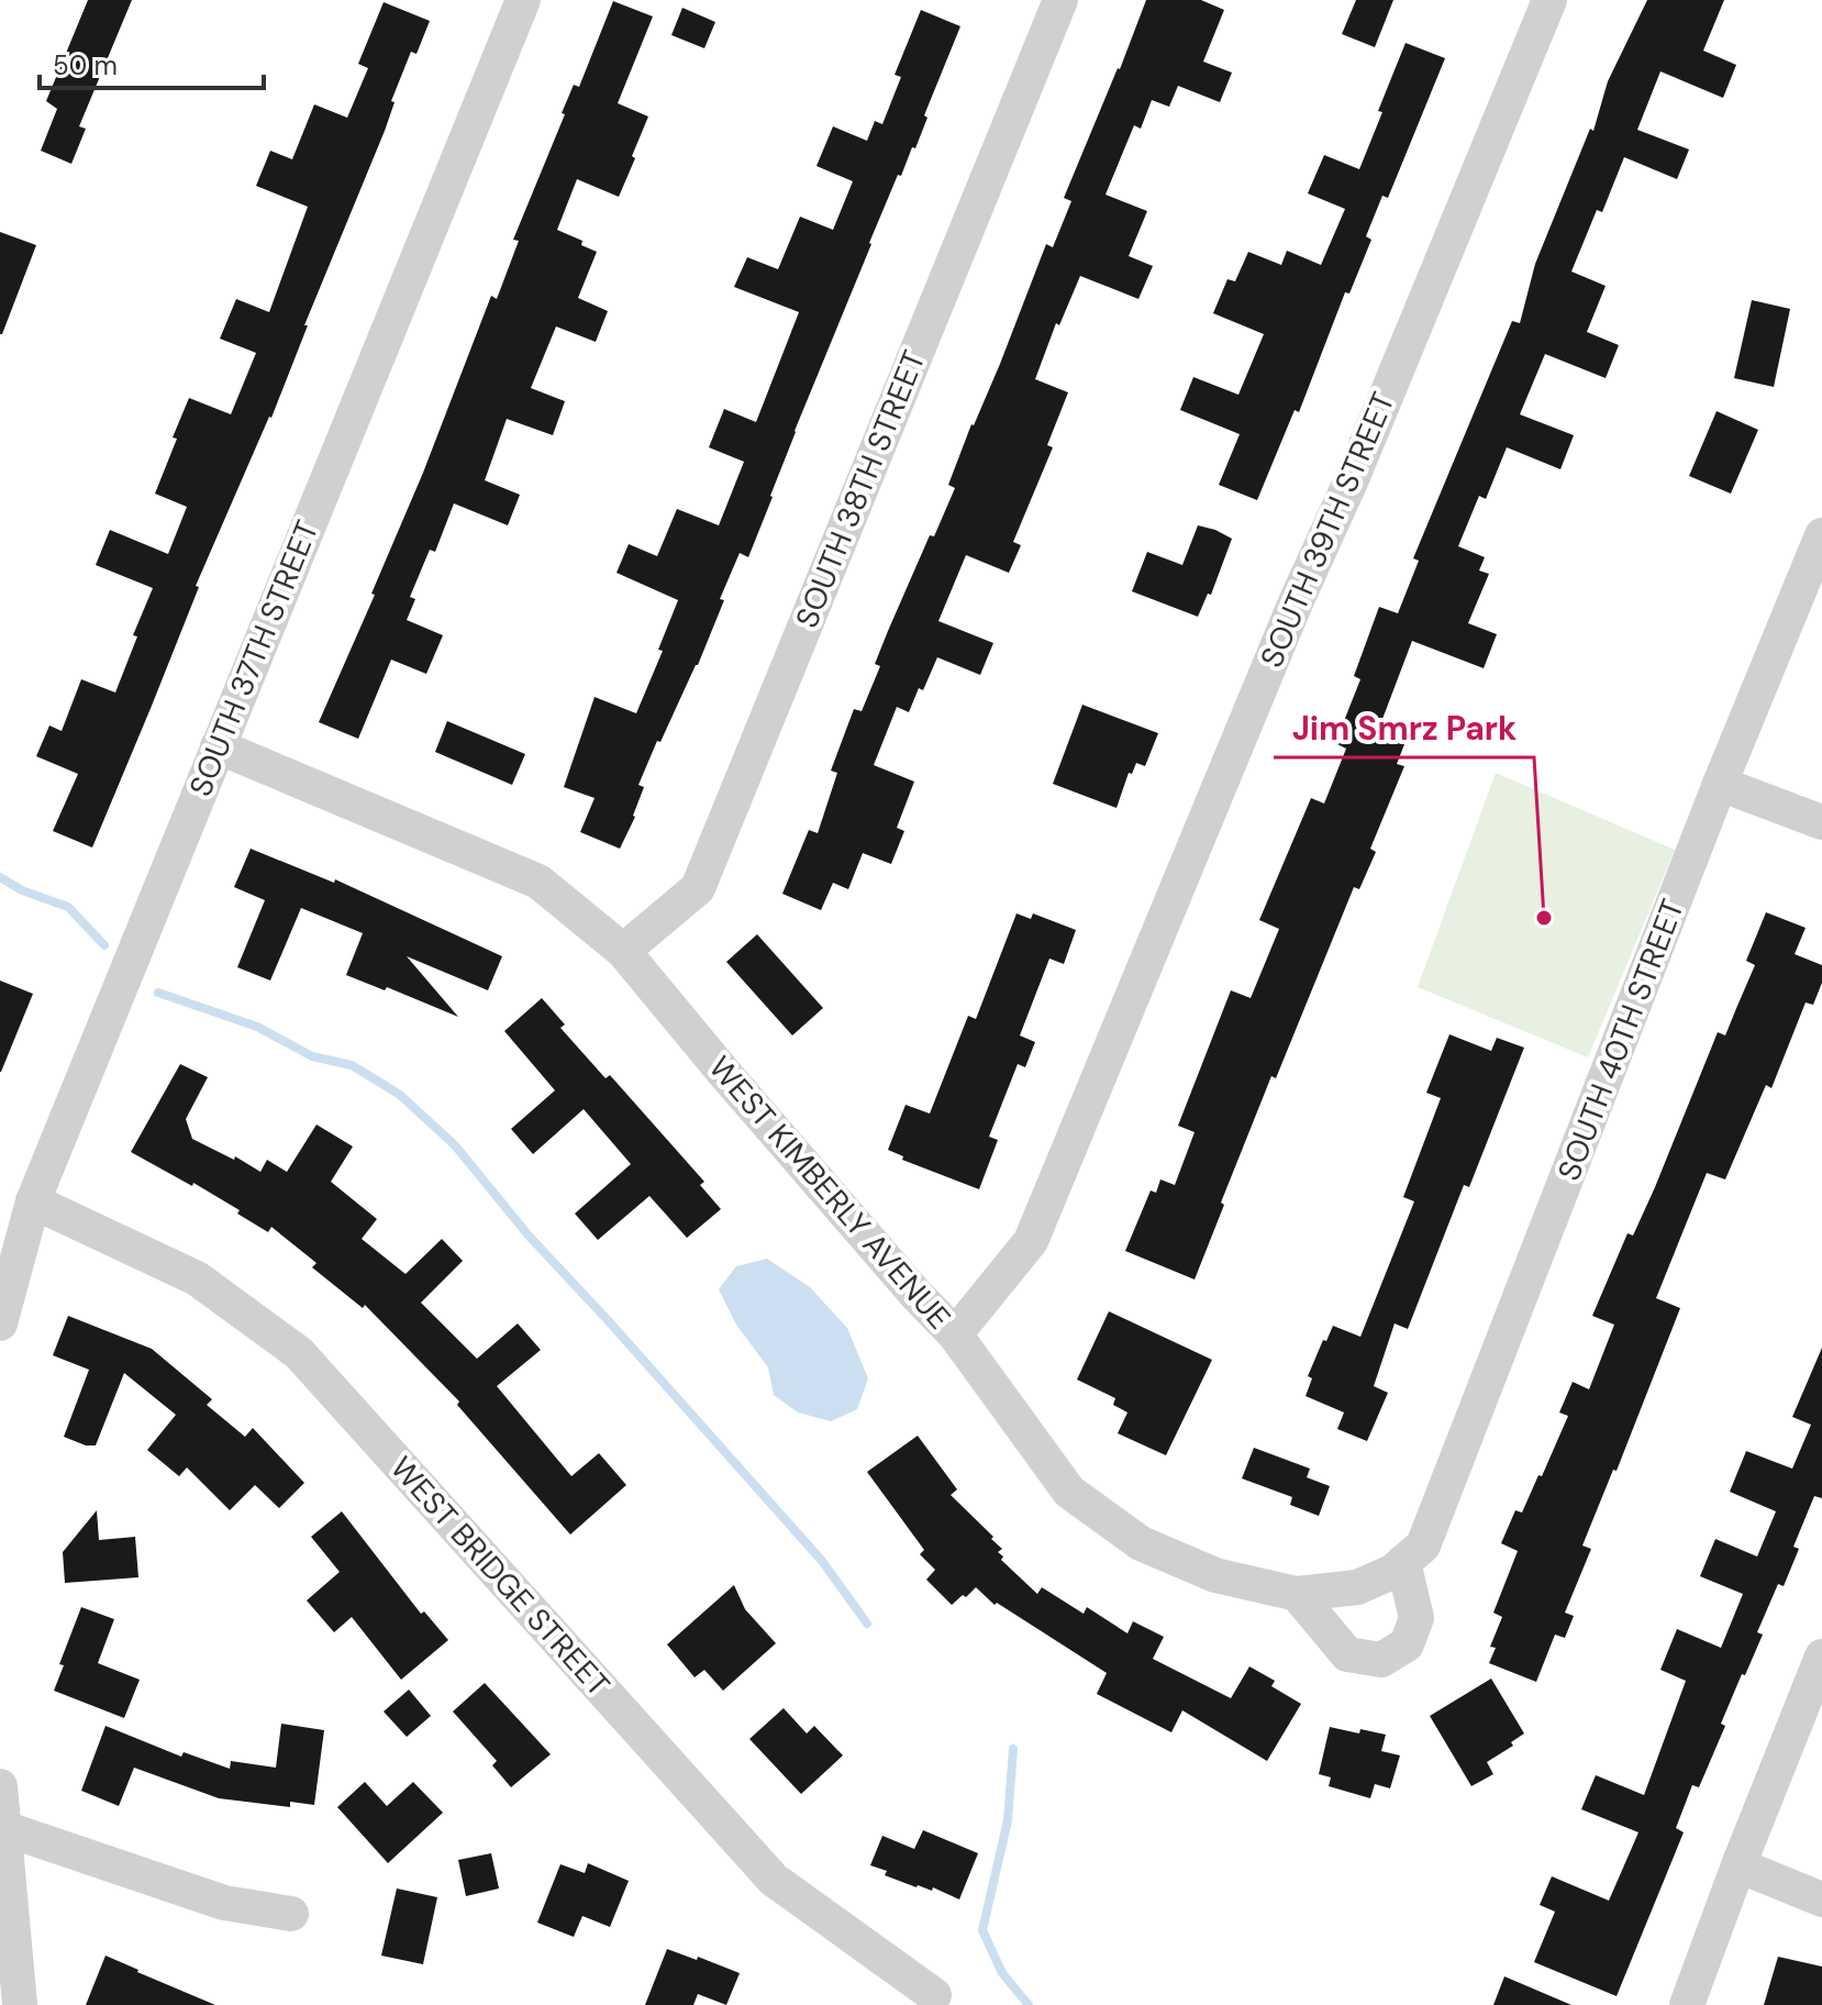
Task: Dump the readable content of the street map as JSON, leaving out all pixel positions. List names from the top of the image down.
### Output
{
  "streets": {
    "street": [
      "SOUTH 38TH STREET",
      "SOUTH 39TH STREET",
      "SOUTH 37TH STREET",
      "SOUTH 40TH STREET",
      "WEST KIMBERLY AVENUE",
      "WEST BRIDGE STREET"
    ]
  },
  "crossings": [
    ["SOUTH 38TH STREET", "WEST KIMBERLY AVENUE"],
    ["SOUTH 39TH STREET", "WEST KIMBERLY AVENUE"],
    ["SOUTH 37TH STREET", "WEST KIMBERLY AVENUE"],
    ["SOUTH 37TH STREET", "WEST BRIDGE STREET"],
    ["SOUTH 40TH STREET", "WEST KIMBERLY AVENUE"]
  ],
  "places": ["Jim Smrz Park"],
  "scale_bar": "50 m"
}
